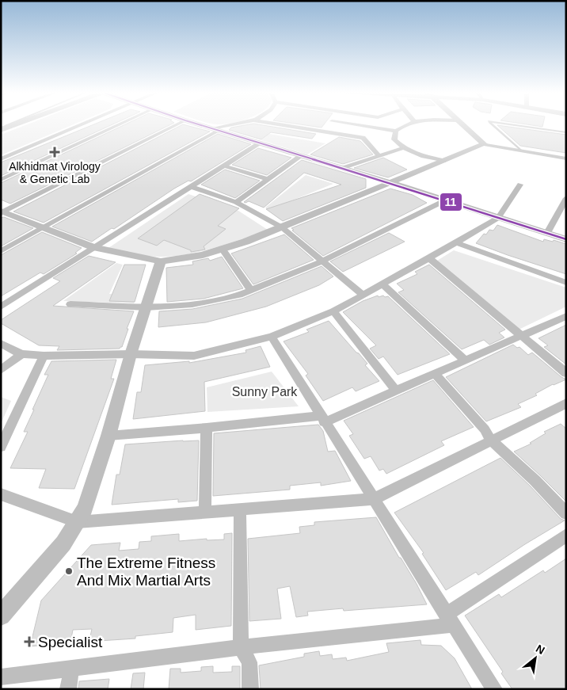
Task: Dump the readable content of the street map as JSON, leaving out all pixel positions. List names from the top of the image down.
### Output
{
  "parks": ["Sunny Park"],
  "places": {
    "health": ["Alkhidmat Virology & Genetic Lab", "Specialist"],
    "other": ["The Extreme Fitness And Mix Martial Arts"]
  },
  "lines": ["transit line 11"],
  "north": "top right"
}
